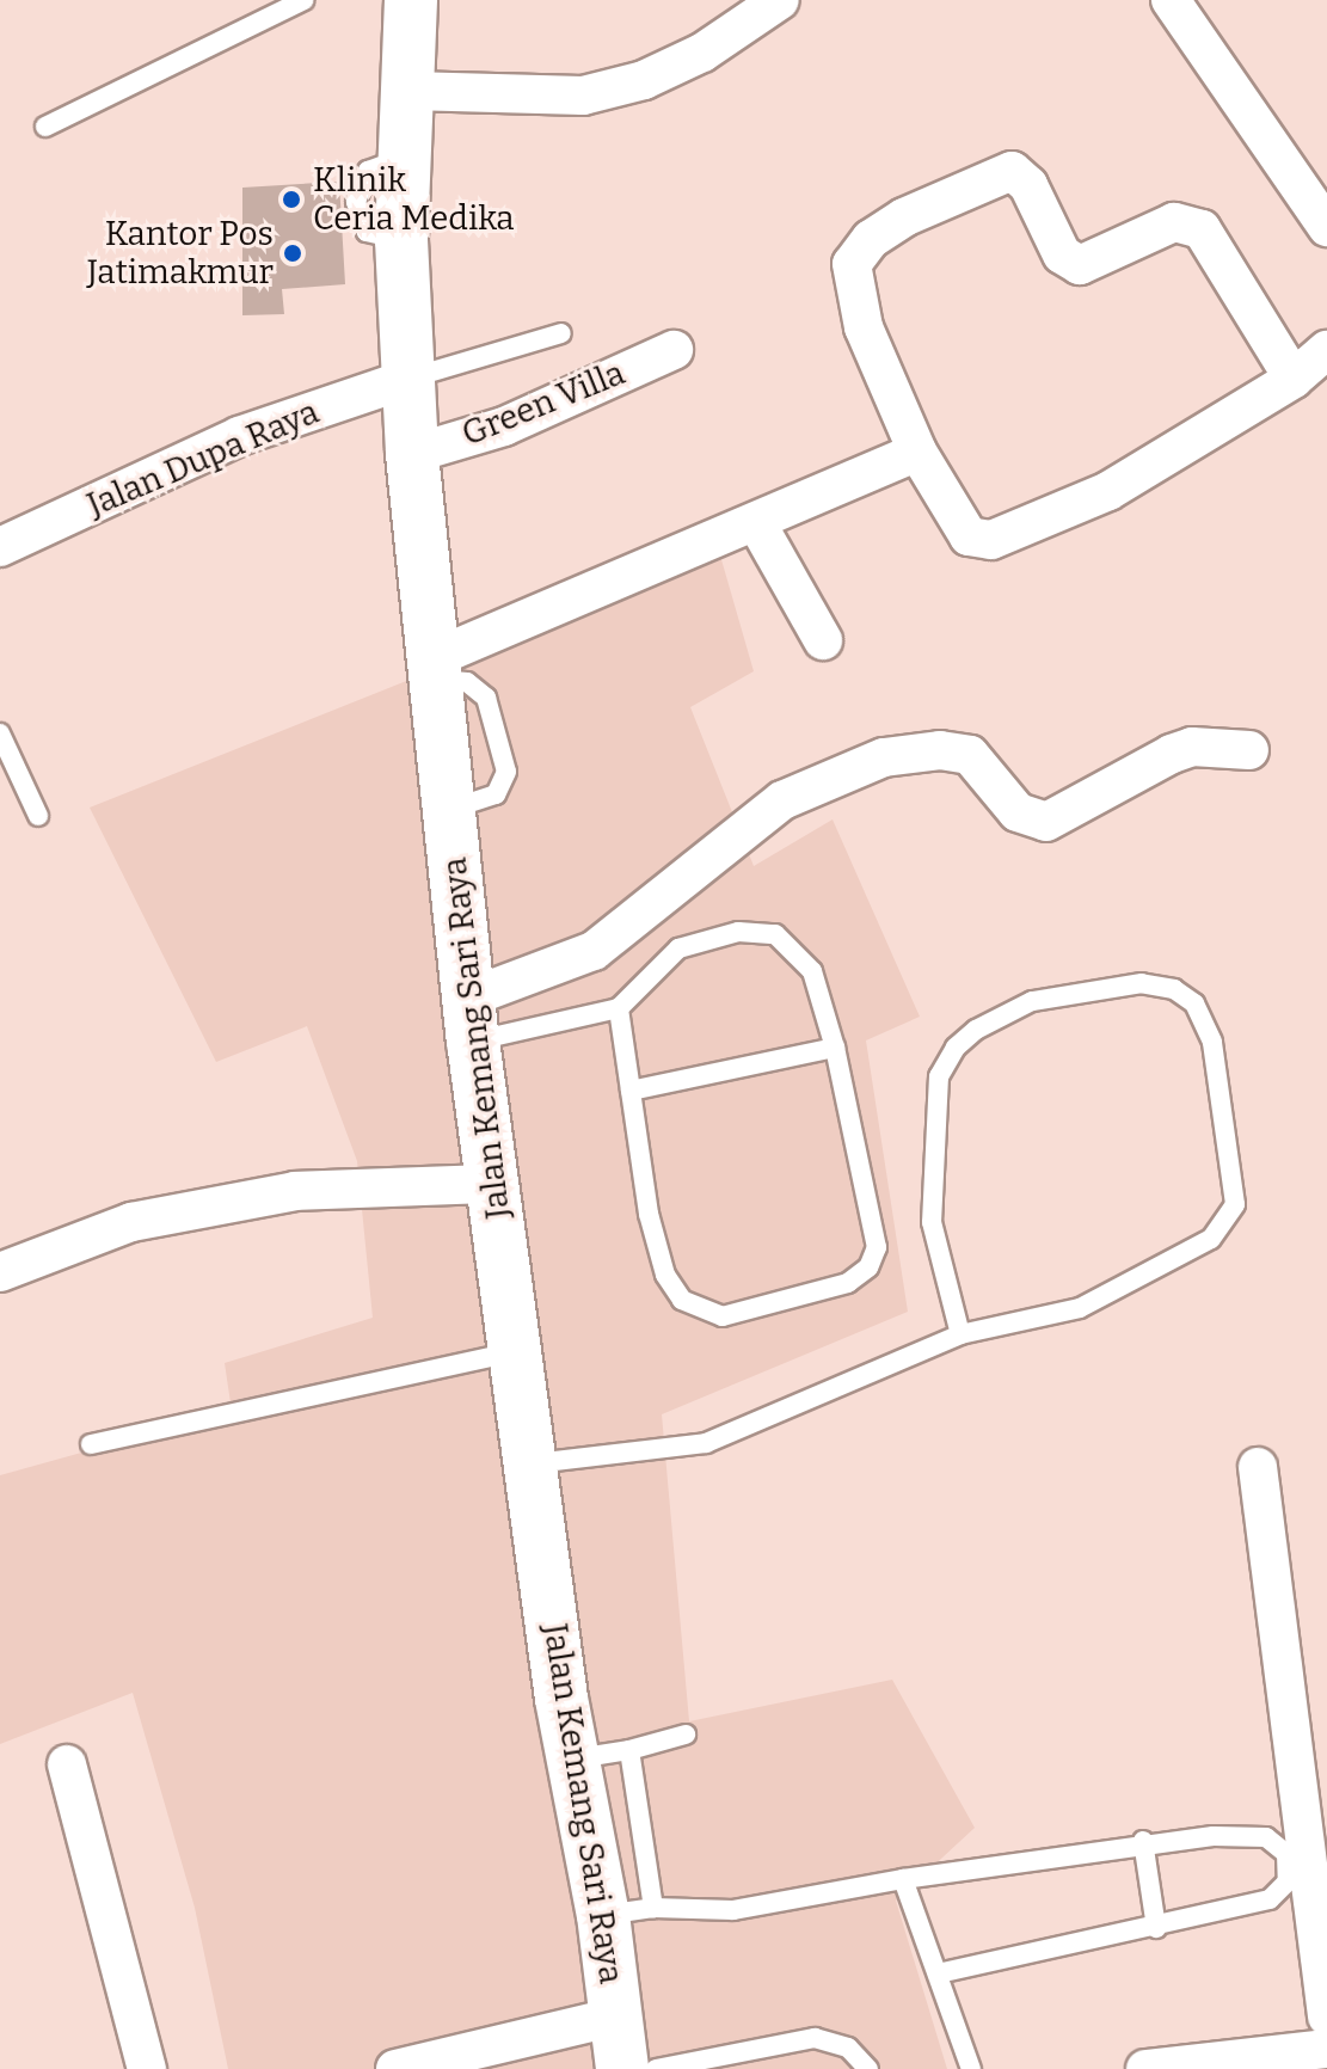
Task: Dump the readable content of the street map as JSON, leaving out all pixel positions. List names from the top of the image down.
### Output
{
  "streets": {
    "main road": ["Jalan Kemang Sari Raya"],
    "street": ["Green Villa", "Jalan Dupa Raya"]
  },
  "crossings": [
    ["Green Villa", "Jalan Kemang Sari Raya"],
    ["Jalan Dupa Raya", "Jalan Kemang Sari Raya"]
  ],
  "places": ["Klinik Ceria Medika", "Kantor Pos Jatimakmur"]
}
